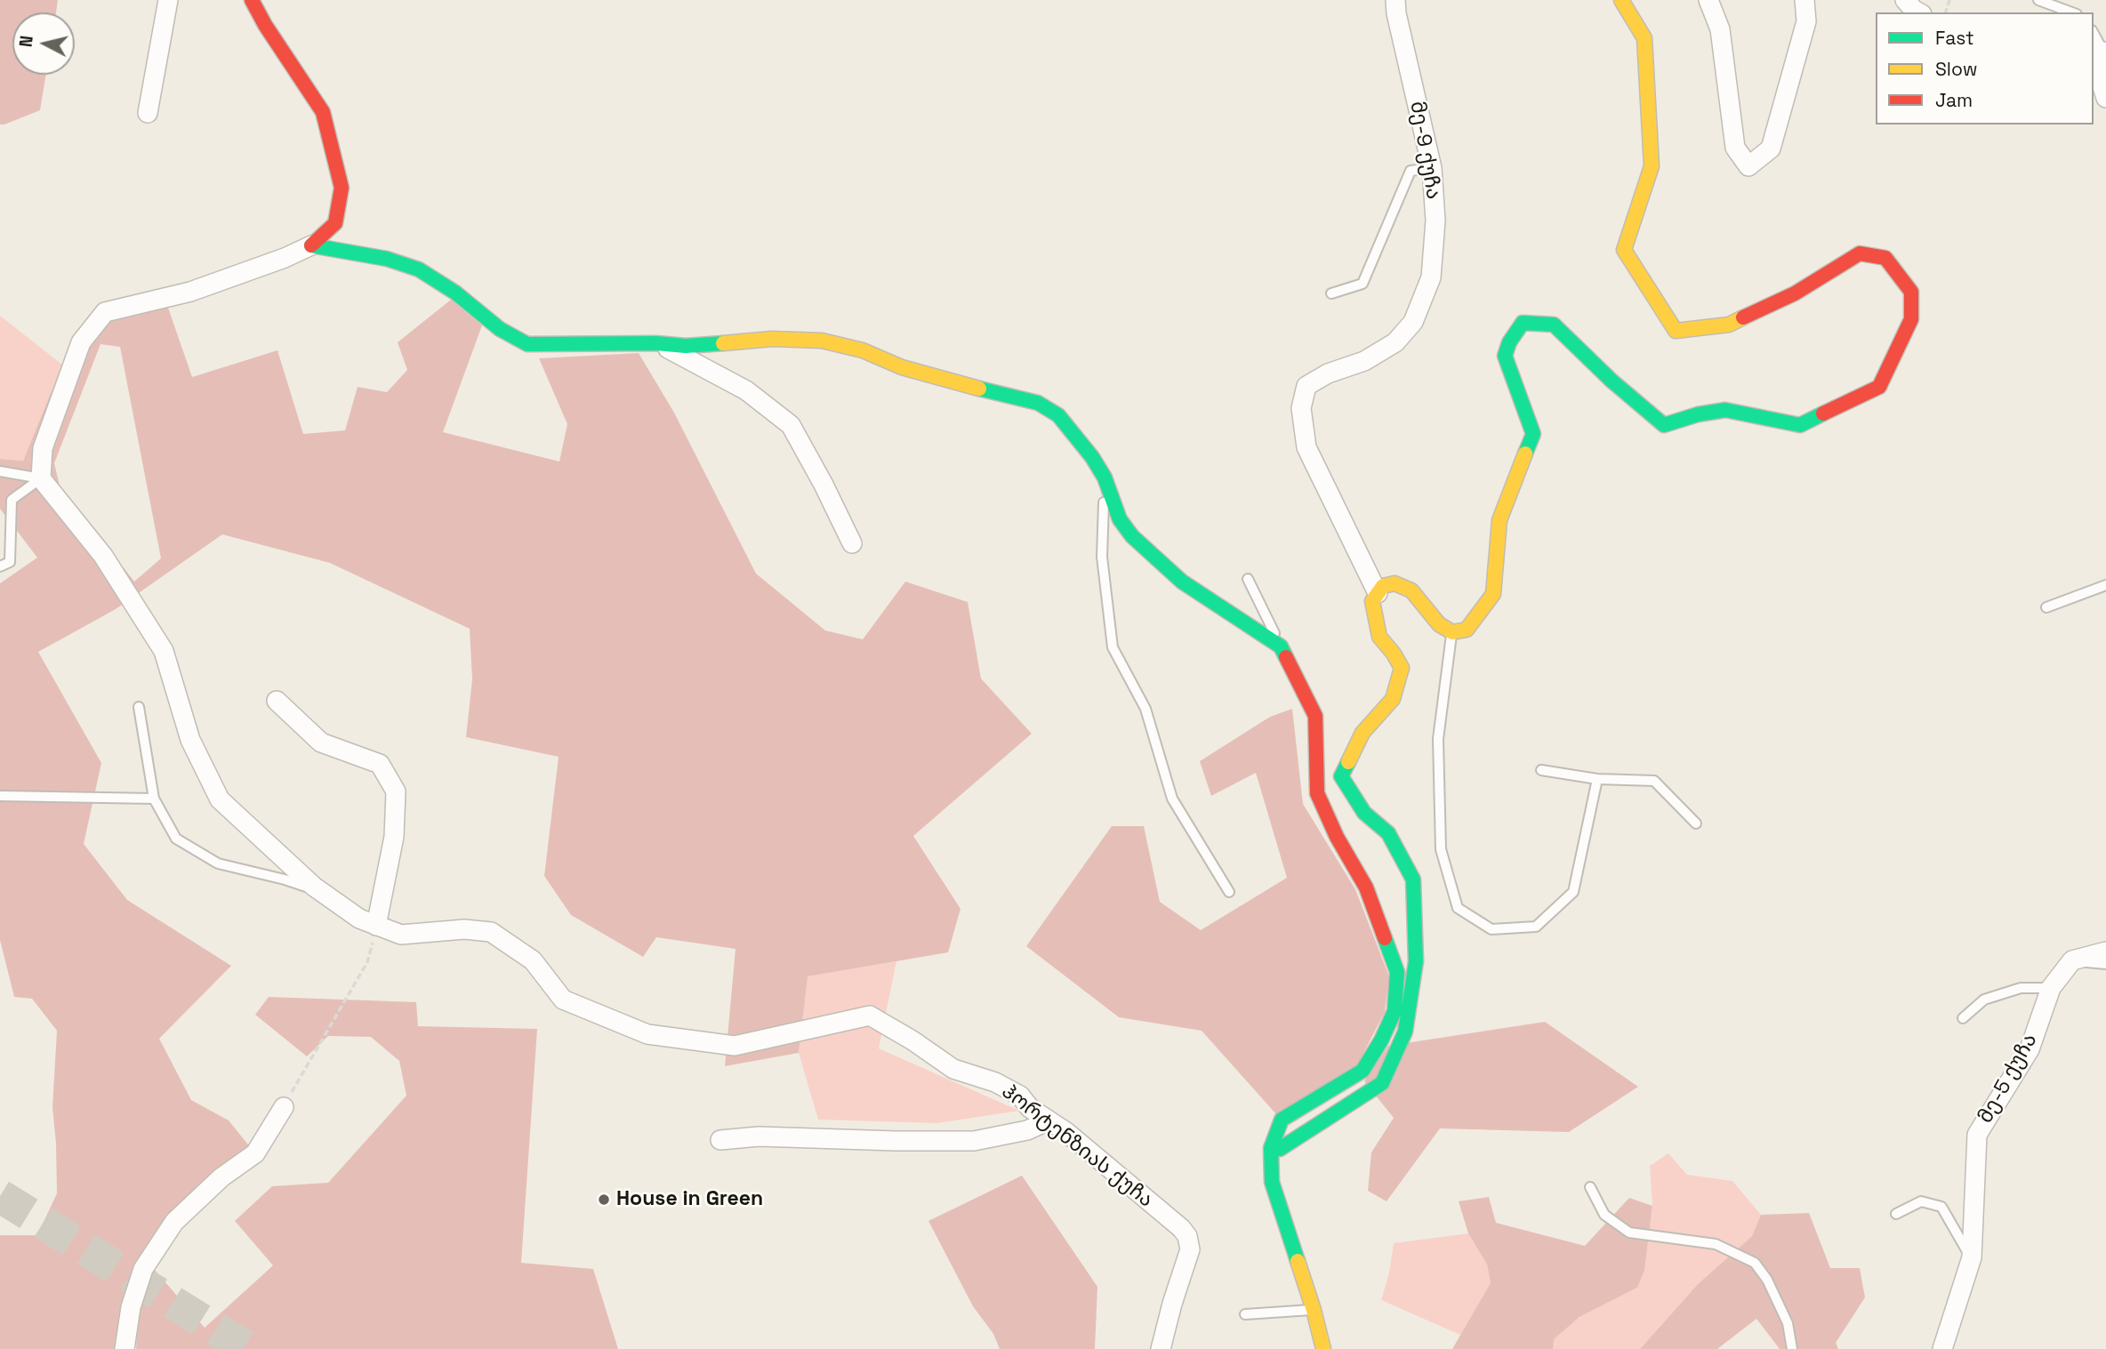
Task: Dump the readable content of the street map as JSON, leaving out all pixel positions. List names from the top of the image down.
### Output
{
  "streets": {
    "street": ["მე-9 ქუჩა", "მე-5 ქუჩა", "ჰორტენზიას ქუჩა"]
  },
  "places": ["House in Green"],
  "legend": ["Fast", "Slow", "Jam"],
  "north": "left"
}
